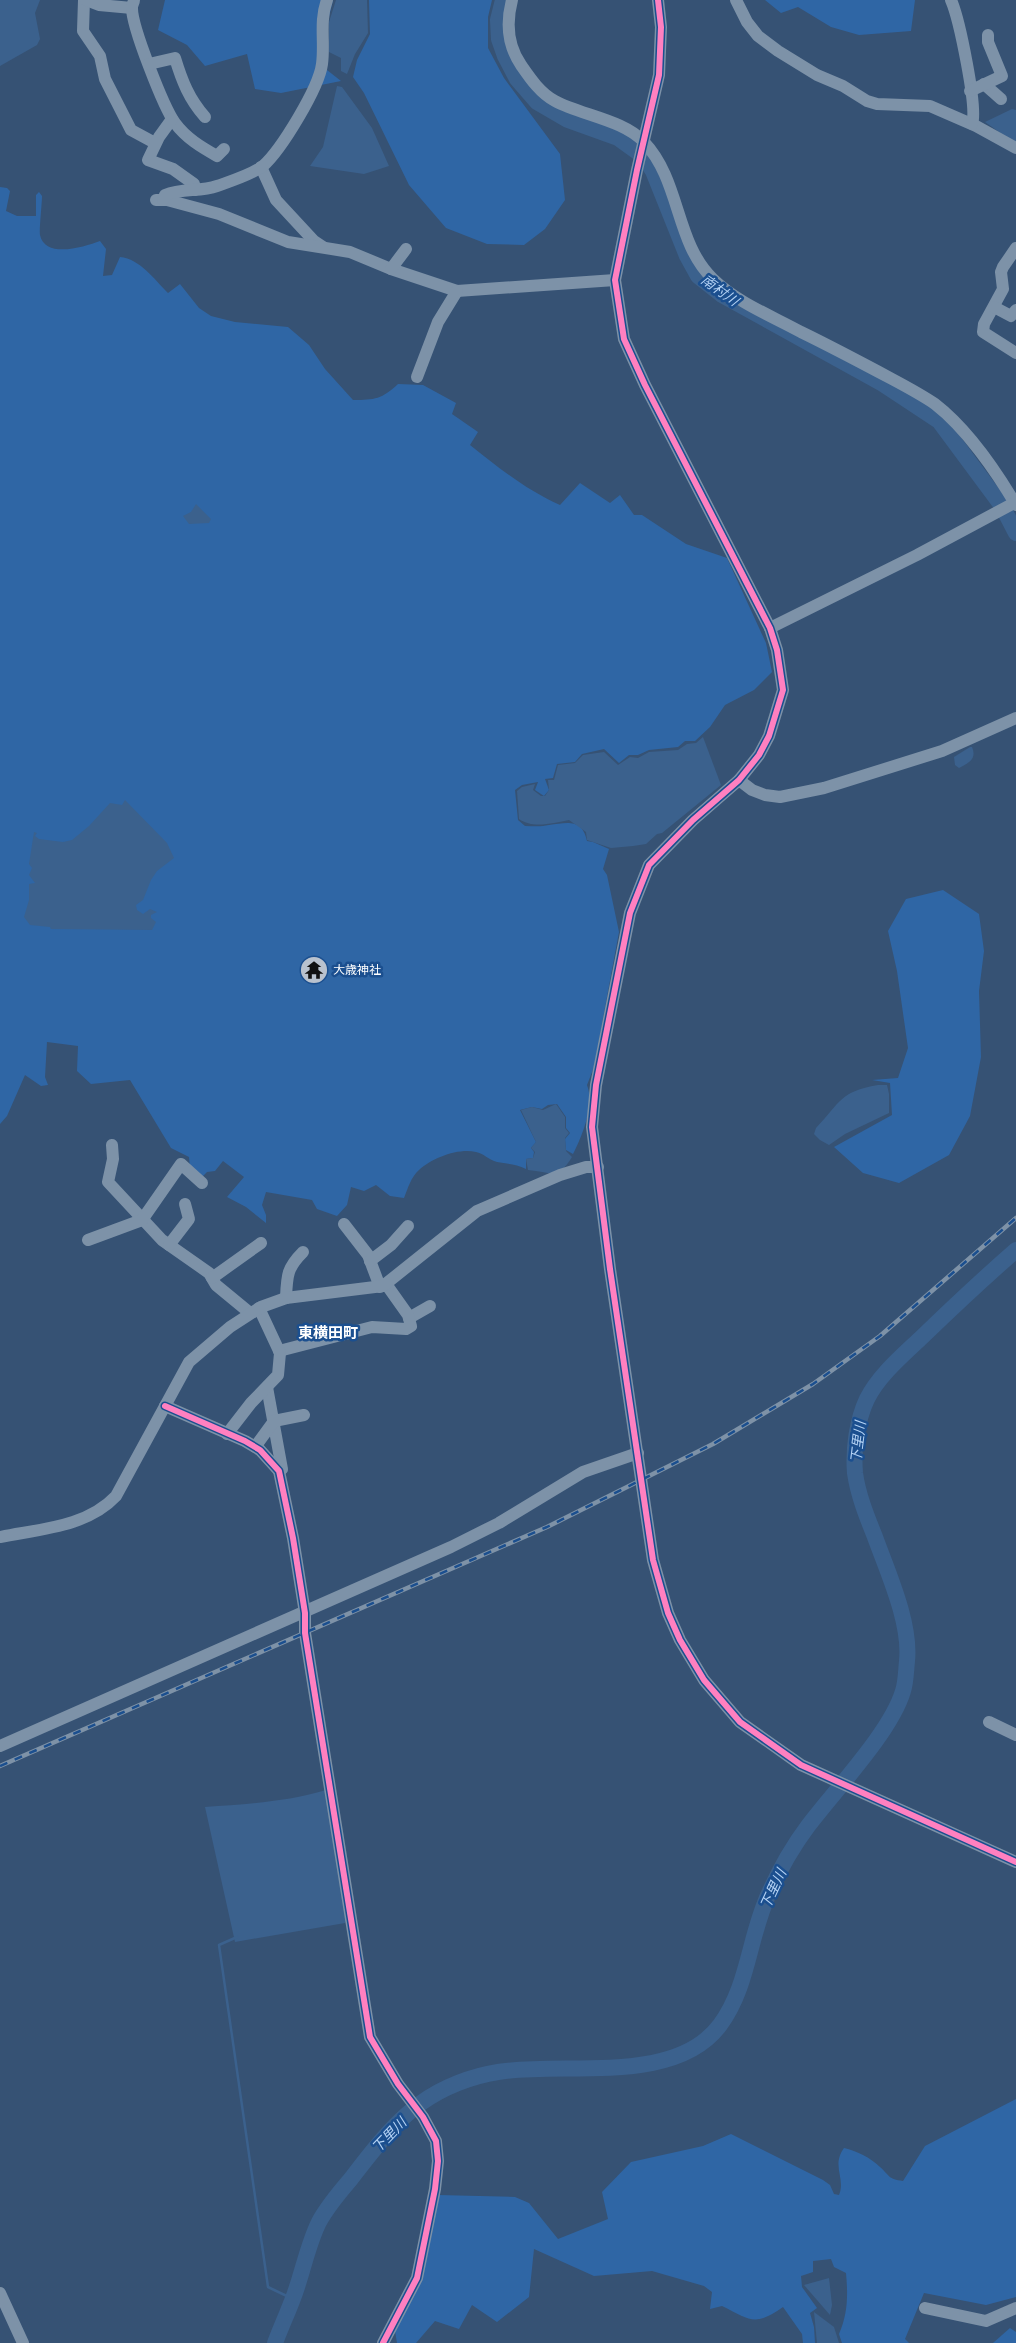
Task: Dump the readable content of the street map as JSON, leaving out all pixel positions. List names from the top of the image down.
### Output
{
  "districts": ["東横田町"],
  "water": ["南村川", "下里川"],
  "places": {
    "temple": ["大歳神社"]
  }
}
